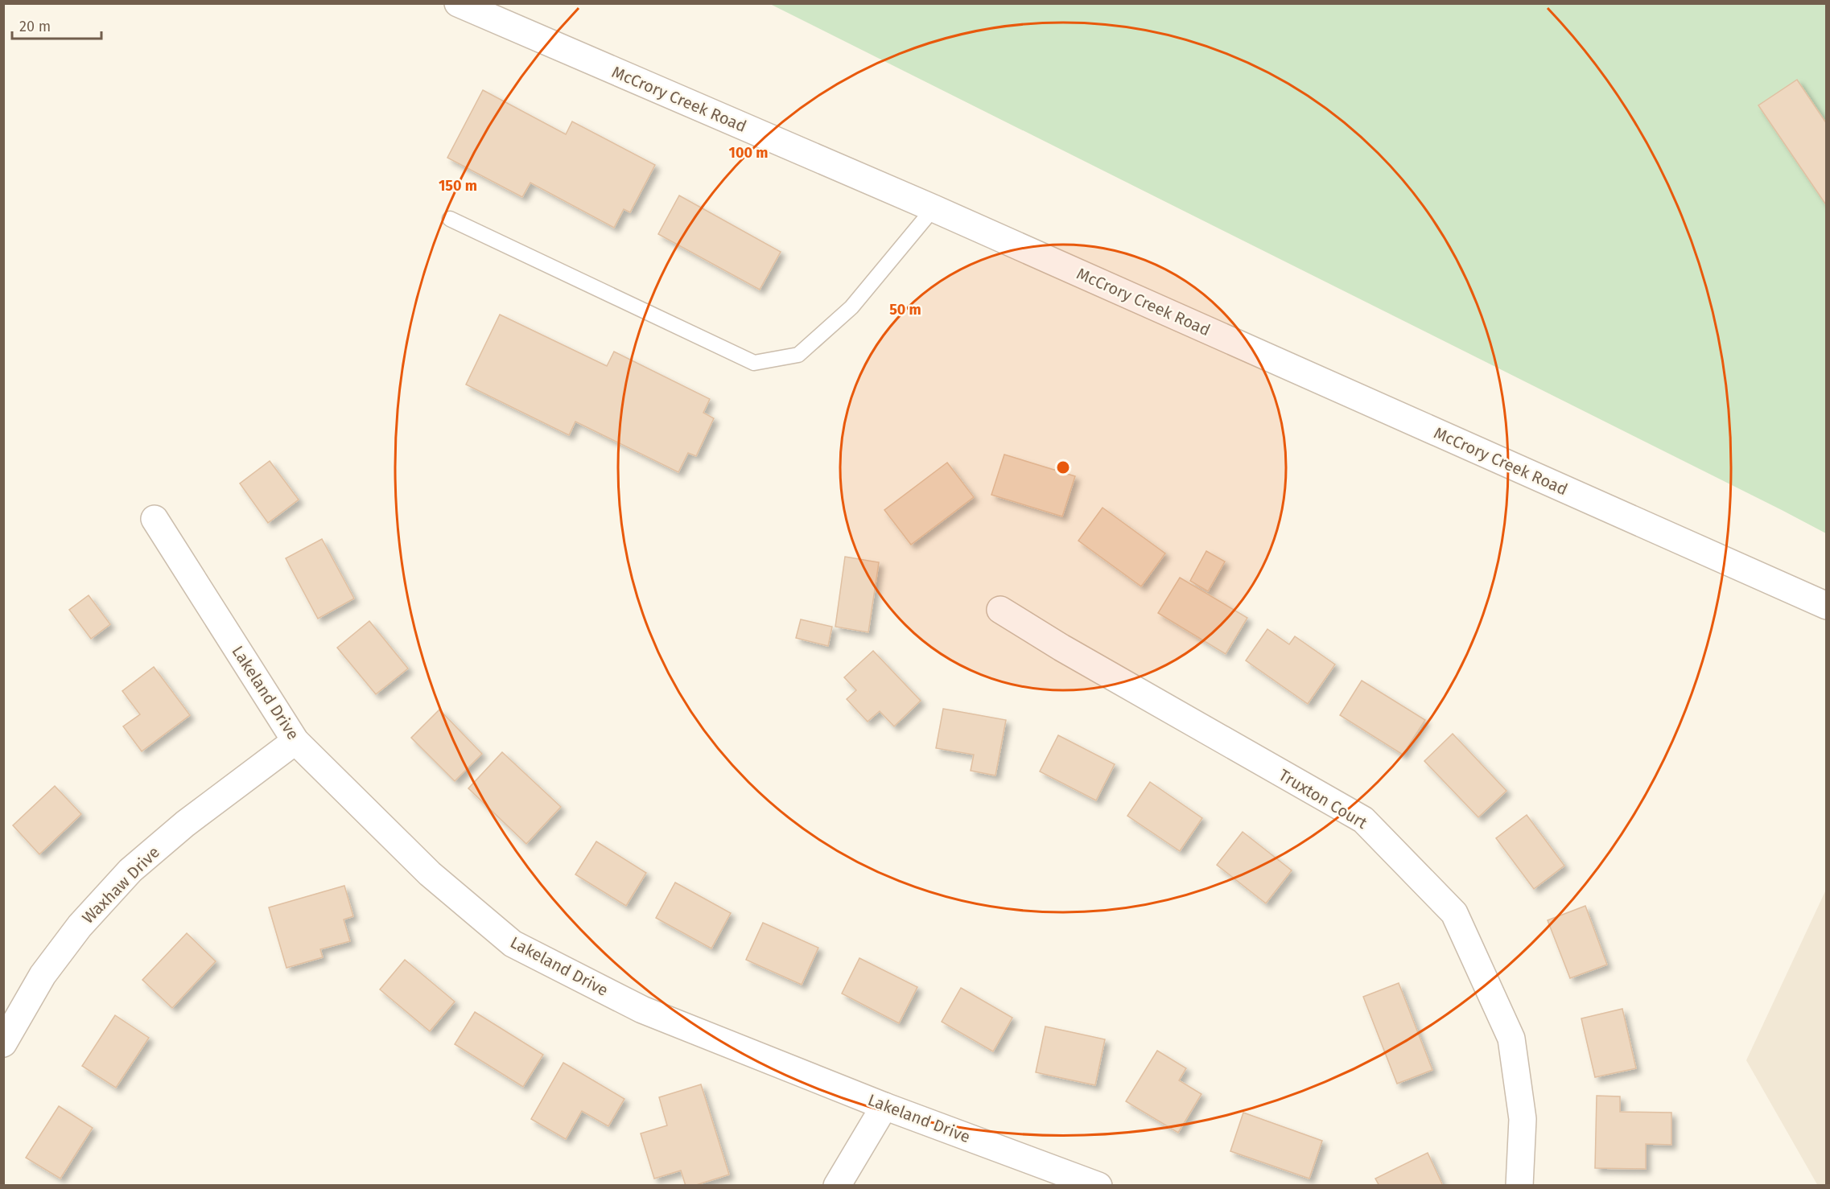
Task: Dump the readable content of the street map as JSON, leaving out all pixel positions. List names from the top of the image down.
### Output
{
  "streets": {
    "street": [
      "McCrory Creek Road",
      "Lakeland Drive",
      "Truxton Court",
      "Waxhaw Drive"
    ]
  },
  "crossings": [
    ["Lakeland Drive", "Waxhaw Drive"]
  ],
  "scale_bar": "20 m",
  "rings": ["100 m", "150 m", "50 m"]
}
